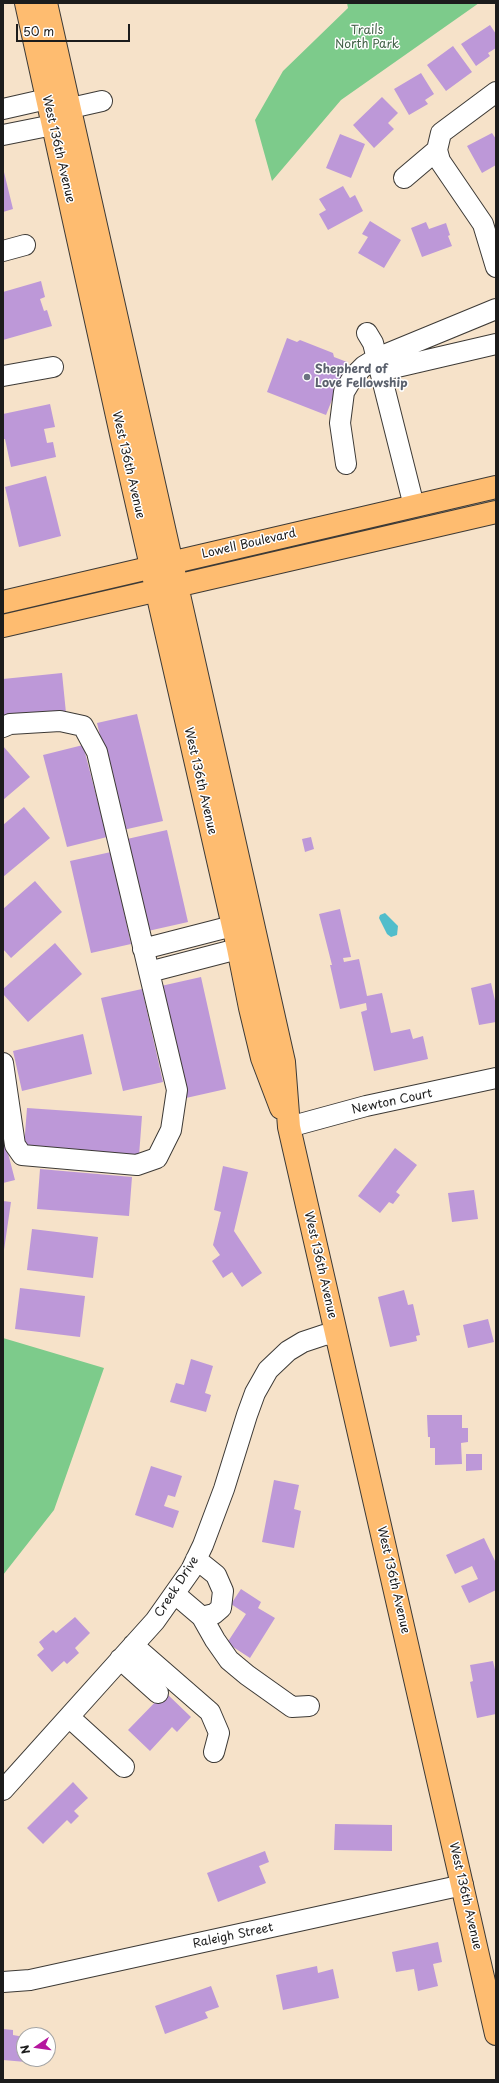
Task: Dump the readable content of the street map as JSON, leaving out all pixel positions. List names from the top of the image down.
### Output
{
  "streets": {
    "main road": ["West 136th Avenue", "Lowell Boulevard"],
    "street": ["Newton Court", "Creek Drive", "Raleigh Street"]
  },
  "crossings": [
    ["West 136th Avenue", "Lowell Boulevard"],
    ["West 136th Avenue", "Newton Court"],
    ["West 136th Avenue", "Creek Drive"],
    ["West 136th Avenue", "Raleigh Street"]
  ],
  "parks": ["Trails North Park"],
  "places": ["Shepherd of Love Fellowship"],
  "scale_bar": "50 m",
  "north": "left"
}
